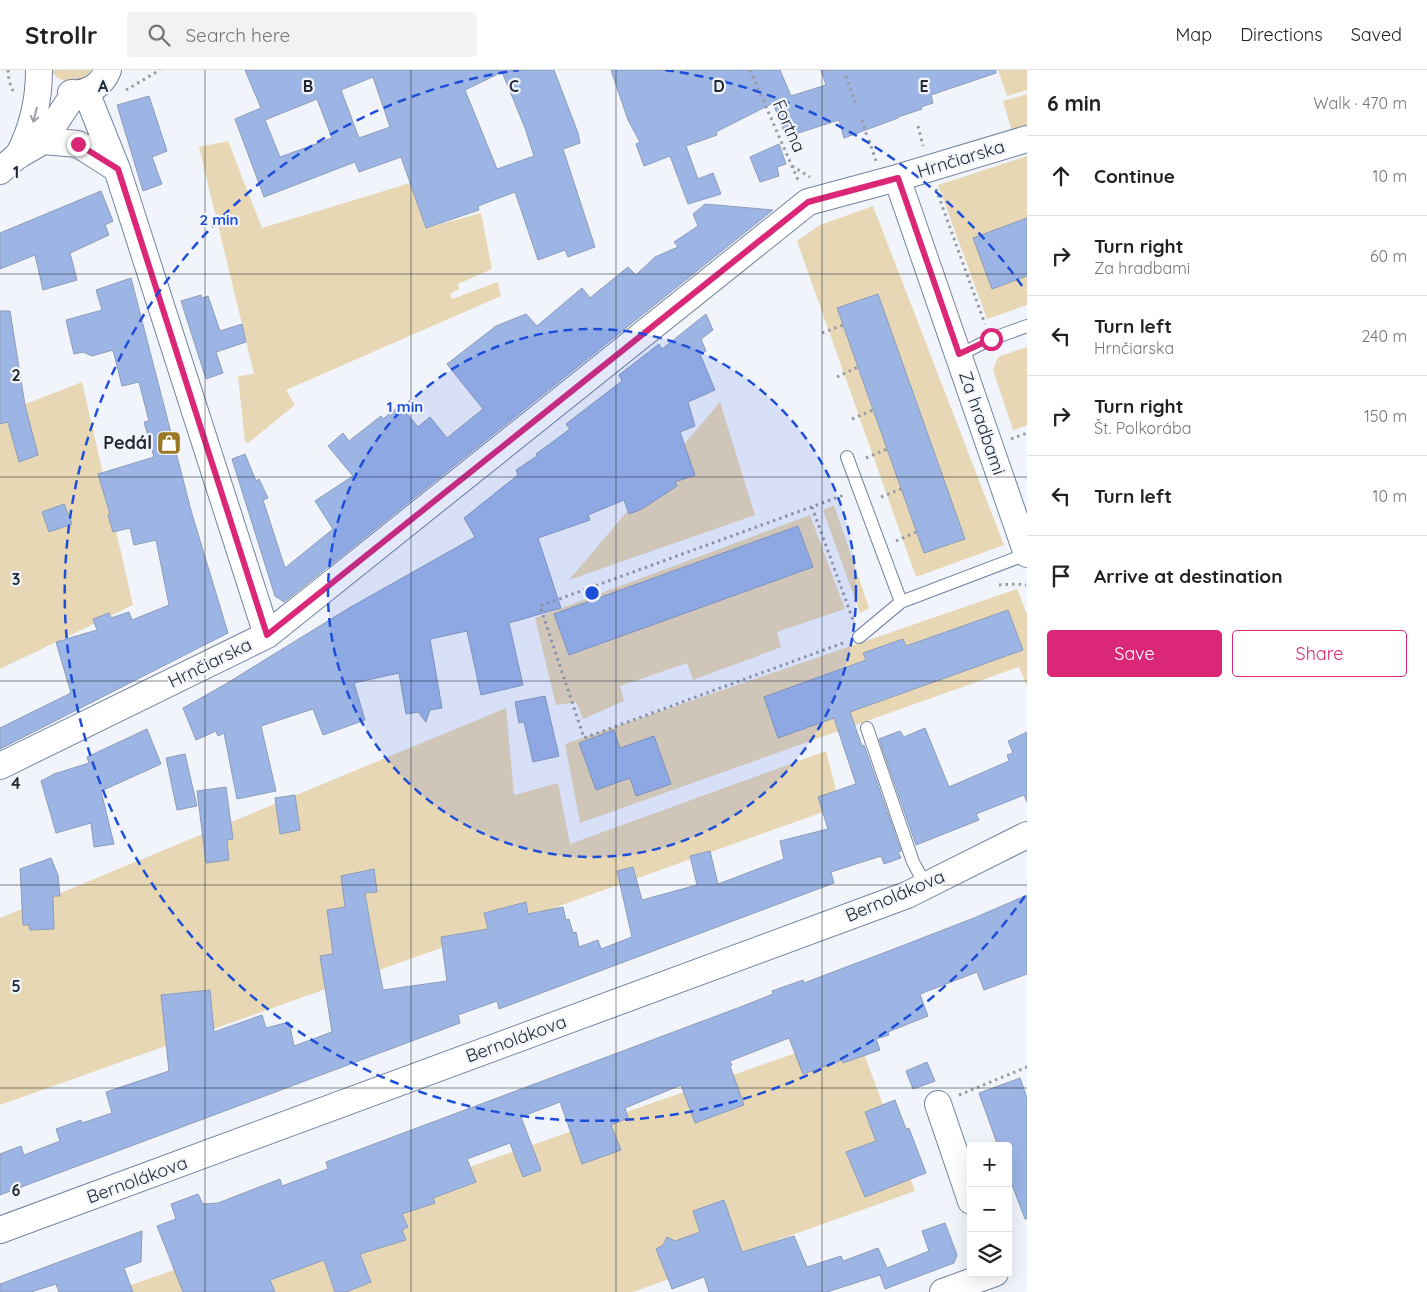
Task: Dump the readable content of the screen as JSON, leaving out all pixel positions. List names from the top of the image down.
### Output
{
  "streets": {
    "street": ["Hrnčiarska", "Za hradbami", "Bernolákova"],
    "path": ["Fortna"]
  },
  "crossings": [
    ["Hrnčiarska", "Za hradbami"]
  ],
  "places": {
    "shop": ["Pedál"]
  },
  "page": {
    "header": "Strollr",
    "search": "Search here",
    "nav": ["Map", "Directions", "Saved"],
    "heading": ["6 min", "Walk · 470 m"],
    "list": [
      ["Continue", "10 m"],
      ["Turn right", "Za hradbami", "60 m"],
      ["Turn left", "Hrnčiarska", "240 m"],
      ["Turn right", "Št. Polkorába", "150 m"],
      ["Turn left", "10 m"],
      "Arrive at destination"
    ],
    "buttons": ["Save", "Share"],
    "map_buttons": ["+", "−"]
  },
  "grid": {
    "columns": [
      "A",
      "B",
      "C",
      "D",
      "E"
    ],
    "rows": [
      "1",
      "2",
      "3",
      "4",
      "5",
      "6"
    ]
  },
  "rings": ["2 min", "1 min"]
}
